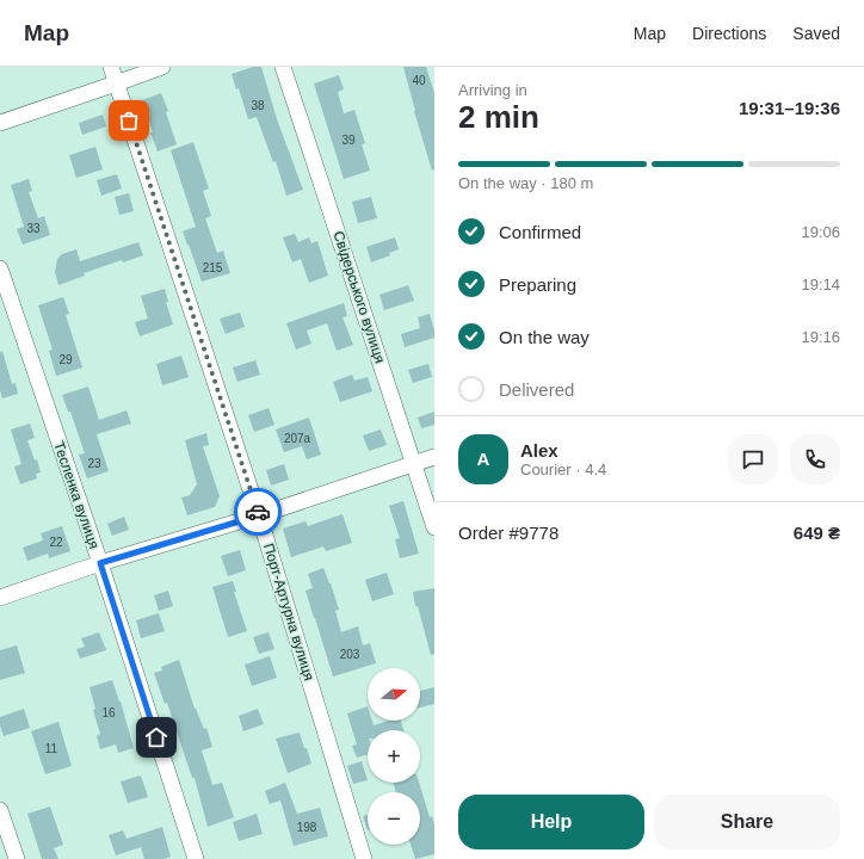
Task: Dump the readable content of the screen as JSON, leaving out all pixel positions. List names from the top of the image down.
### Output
{
  "streets": {
    "street": ["Свідерського вулиця", "Тесленка вулиця", "Порт-Артурна вулиця"]
  },
  "house_numbers": [
    "40",
    "38",
    "39",
    "33",
    "215",
    "29",
    "207а",
    "23",
    "22",
    "203",
    "16",
    "11",
    "198"
  ],
  "north": "right",
  "page": {
    "header": "Map",
    "nav": ["Map", "Directions", "Saved"],
    "heading": ["2 min", "Arriving in", "19:31–19:36"],
    "panel": [
      "Alex",
      "Courier · 4.4",
      "Order #9778",
      "649 ₴"
    ],
    "bar": "On the way · 180 m",
    "list": [
      ["Confirmed", "19:06"],
      ["Preparing", "19:14"],
      ["On the way", "19:16"],
      "Delivered"
    ],
    "round": "A",
    "map_buttons": ["+", "−"],
    "buttons": ["Help", "Share"]
  }
}
